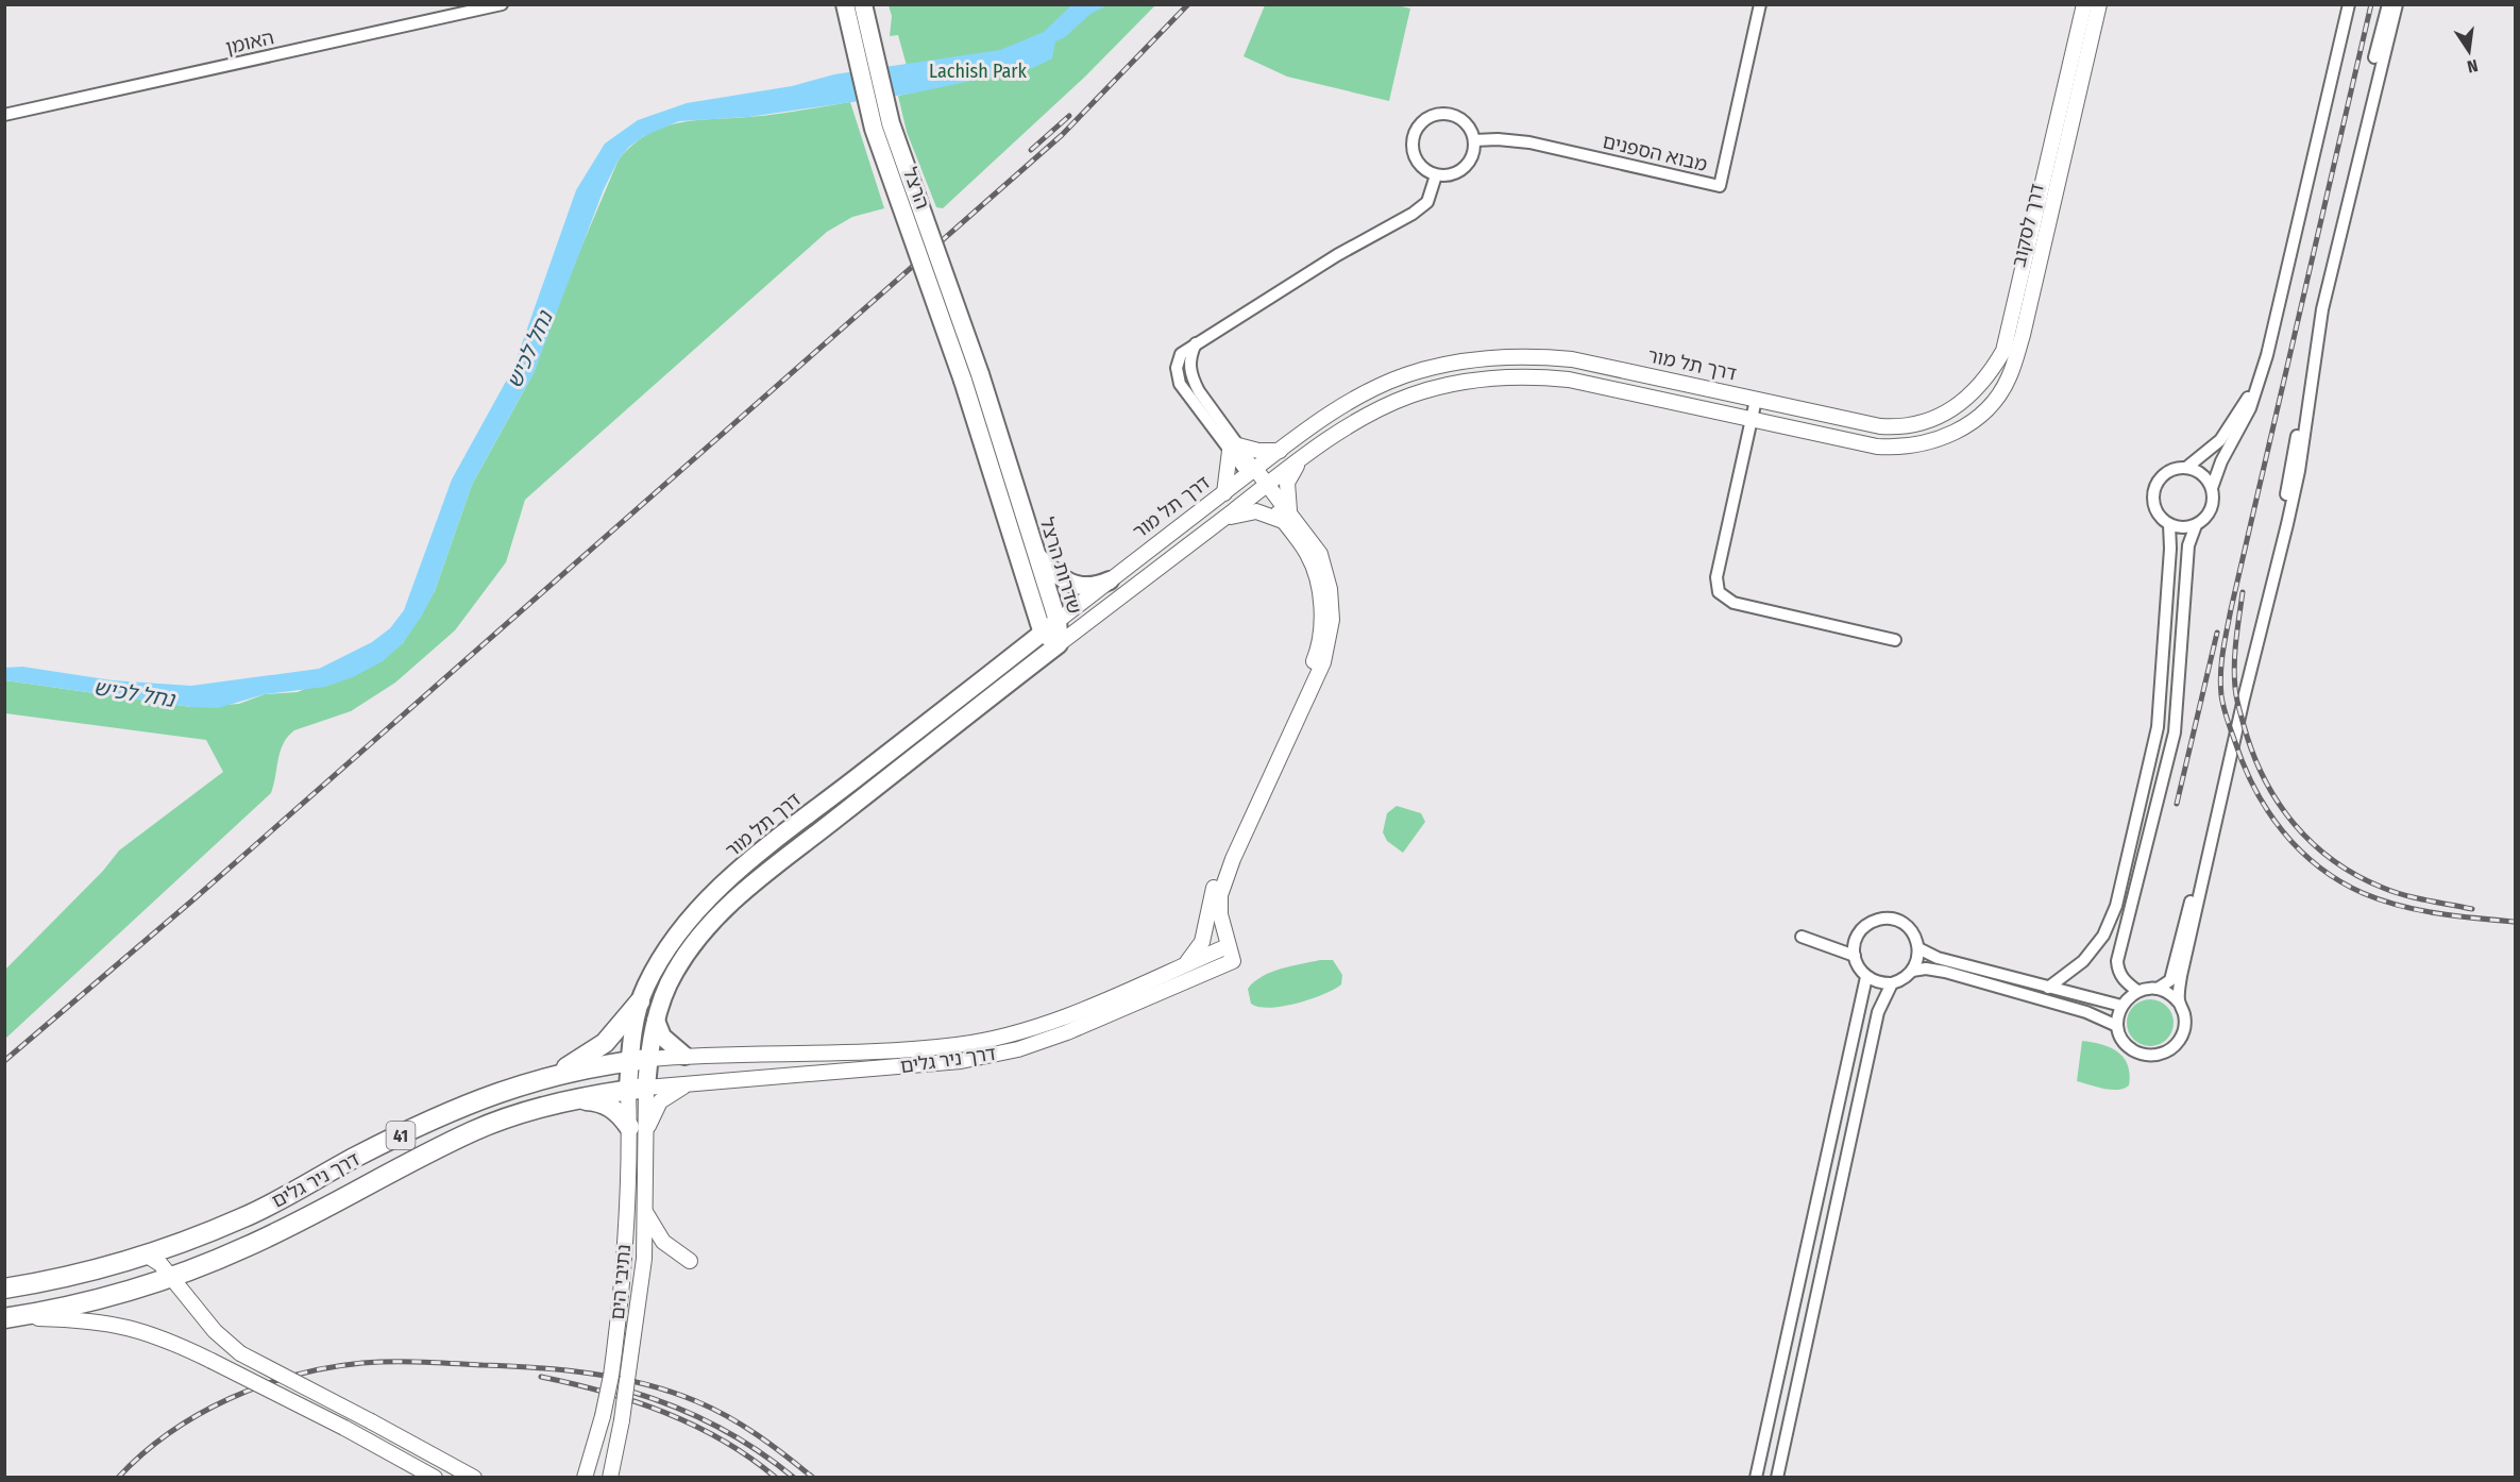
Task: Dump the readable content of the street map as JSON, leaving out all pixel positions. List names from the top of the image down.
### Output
{
  "streets": {
    "highway": ["דרך ניר גלים", "41"],
    "main road": ["הרצל", "דרך תל מור", "שדרות הרצל"],
    "street": [
      "האומן",
      "מבוא הספנים",
      "דרך לסקוב",
      "נתיבי הים"
    ]
  },
  "crossings": [
    ["הרצל", "שדרות הרצל"],
    ["דרך לסקוב", "דרך תל מור"],
    ["דרך תל מור", "שדרות הרצל"],
    ["דרך תל מור", "דרך ניר גלים"],
    ["דרך תל מור", "41"],
    ["דרך תל מור", "נתיבי הים"],
    ["דרך ניר גלים", "41"],
    ["דרך ניר גלים", "נתיבי הים"],
    ["41", "נתיבי הים"]
  ],
  "water": ["נחל לכיש"],
  "parks": ["Lachish Park"],
  "north": "bottom"
}
